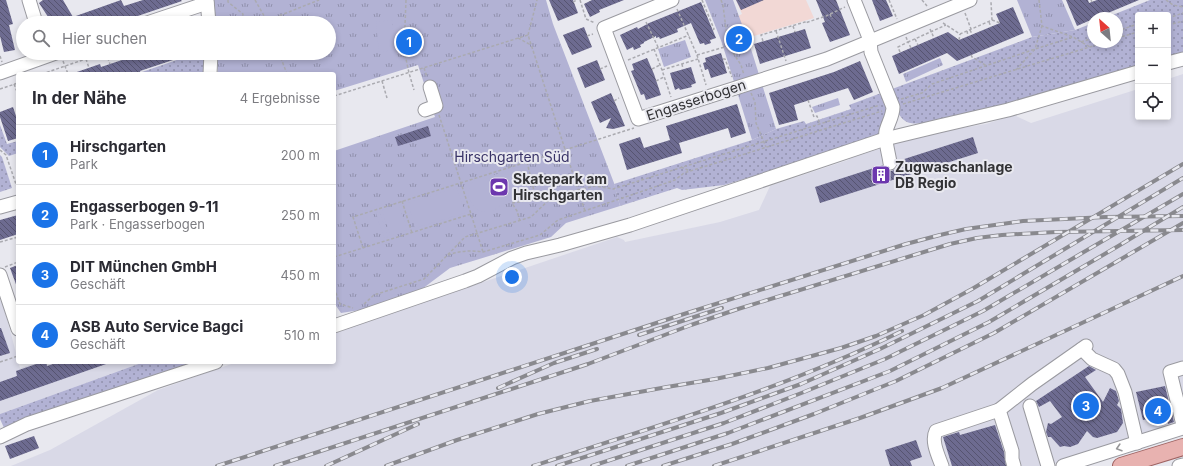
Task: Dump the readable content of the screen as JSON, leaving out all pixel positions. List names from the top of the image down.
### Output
{
  "streets": {
    "street": ["Engasserbogen"]
  },
  "parks": ["Hirschgarten Süd"],
  "places": {
    "building": ["Zugwaschanlage DB Regio"],
    "sports": ["Skatepark am Hirschgarten"]
  },
  "north": "top left",
  "page": {
    "map_buttons": ["+", "−"],
    "search": "Hier suchen",
    "pins": [
      "2",
      "1",
      "3",
      "4"
    ],
    "heading": ["In der Nähe", "4 Ergebnisse"],
    "list": [
      {
        "mark": "1",
        "name": "Hirschgarten",
        "note": "Park",
        "value": "200 m"
      },
      {
        "mark": "2",
        "name": "Engasserbogen 9-11",
        "note": "Park · Engasserbogen",
        "value": "250 m"
      },
      {
        "mark": "3",
        "name": "DIT München GmbH",
        "note": "Geschäft",
        "value": "450 m"
      },
      {
        "mark": "4",
        "name": "ASB Auto Service Bagci",
        "note": "Geschäft",
        "value": "510 m"
      }
    ]
  }
}
